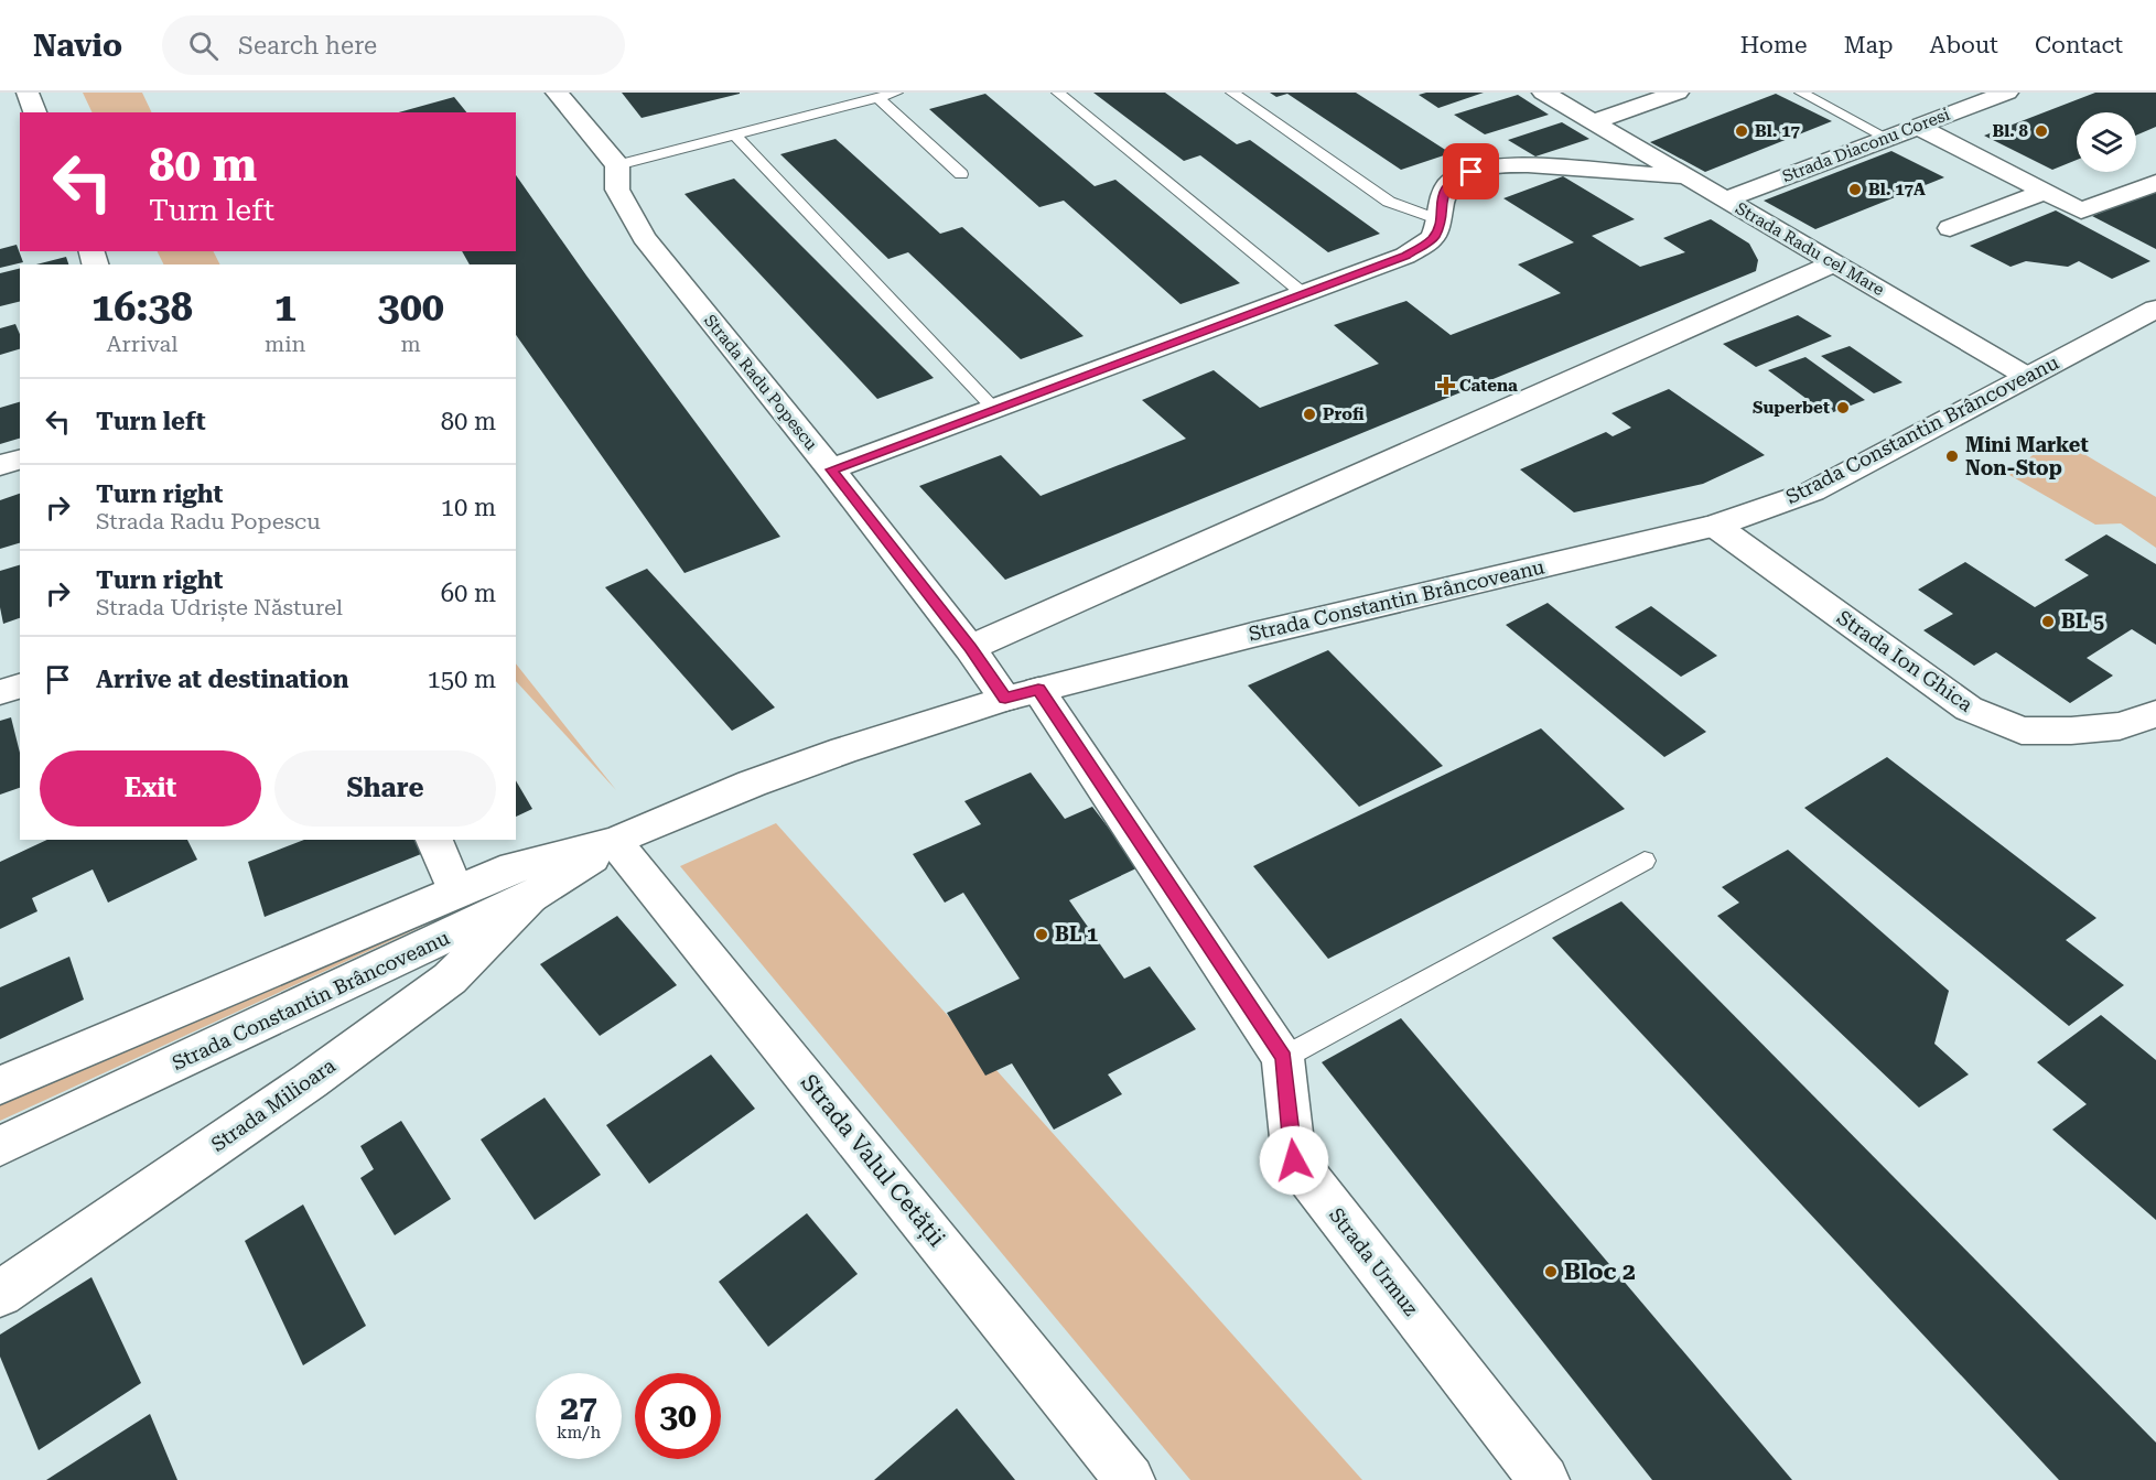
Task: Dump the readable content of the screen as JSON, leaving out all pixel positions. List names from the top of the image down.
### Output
{
  "streets": {
    "street": [
      "Strada Diaconu Coresi",
      "Strada Radu cel Mare",
      "Strada Radu Popescu",
      "Strada Constantin Brâncoveanu",
      "Strada Ion Ghica",
      "Strada Milioara",
      "Strada Valul Cetății",
      "Strada Urmuz"
    ]
  },
  "crossings": [
    ["Strada Diaconu Coresi", "Strada Radu cel Mare"],
    ["Strada Radu cel Mare", "Strada Constantin Brâncoveanu"],
    ["Strada Radu Popescu", "Strada Constantin Brâncoveanu"],
    ["Strada Radu Popescu", "Strada Urmuz"],
    ["Strada Constantin Brâncoveanu", "Strada Ion Ghica"],
    ["Strada Constantin Brâncoveanu", "Strada Milioara"],
    ["Strada Constantin Brâncoveanu", "Strada Valul Cetății"],
    ["Strada Constantin Brâncoveanu", "Strada Urmuz"]
  ],
  "places": {
    "other": [
      "Bl. 17",
      "Bl. 8",
      "Bl. 17A",
      "Superbet",
      "Profi",
      "Mini Market Non-Stop",
      "BL 5",
      "BL 1",
      "Bloc 2"
    ],
    "health": ["Catena"]
  },
  "page": {
    "header": "Navio",
    "search": "Search here",
    "nav": [
      "Home",
      "Map",
      "About",
      "Contact"
    ],
    "turn": ["80 m", "Turn left"],
    "eta": [
      "16:38",
      "Arrival",
      "1",
      "min",
      "300",
      "m"
    ],
    "list": [
      {
        "name": "Turn left",
        "value": "80 m"
      },
      {
        "name": "Turn right",
        "note": "Strada Radu Popescu",
        "value": "10 m"
      },
      {
        "name": "Turn right",
        "note": "Strada Udriște Năsturel",
        "value": "60 m"
      },
      {
        "name": "Arrive at destination",
        "value": "150 m"
      }
    ],
    "buttons": ["Exit", "Share"],
    "speed": "27 km/h",
    "limit": "30"
  }
}
